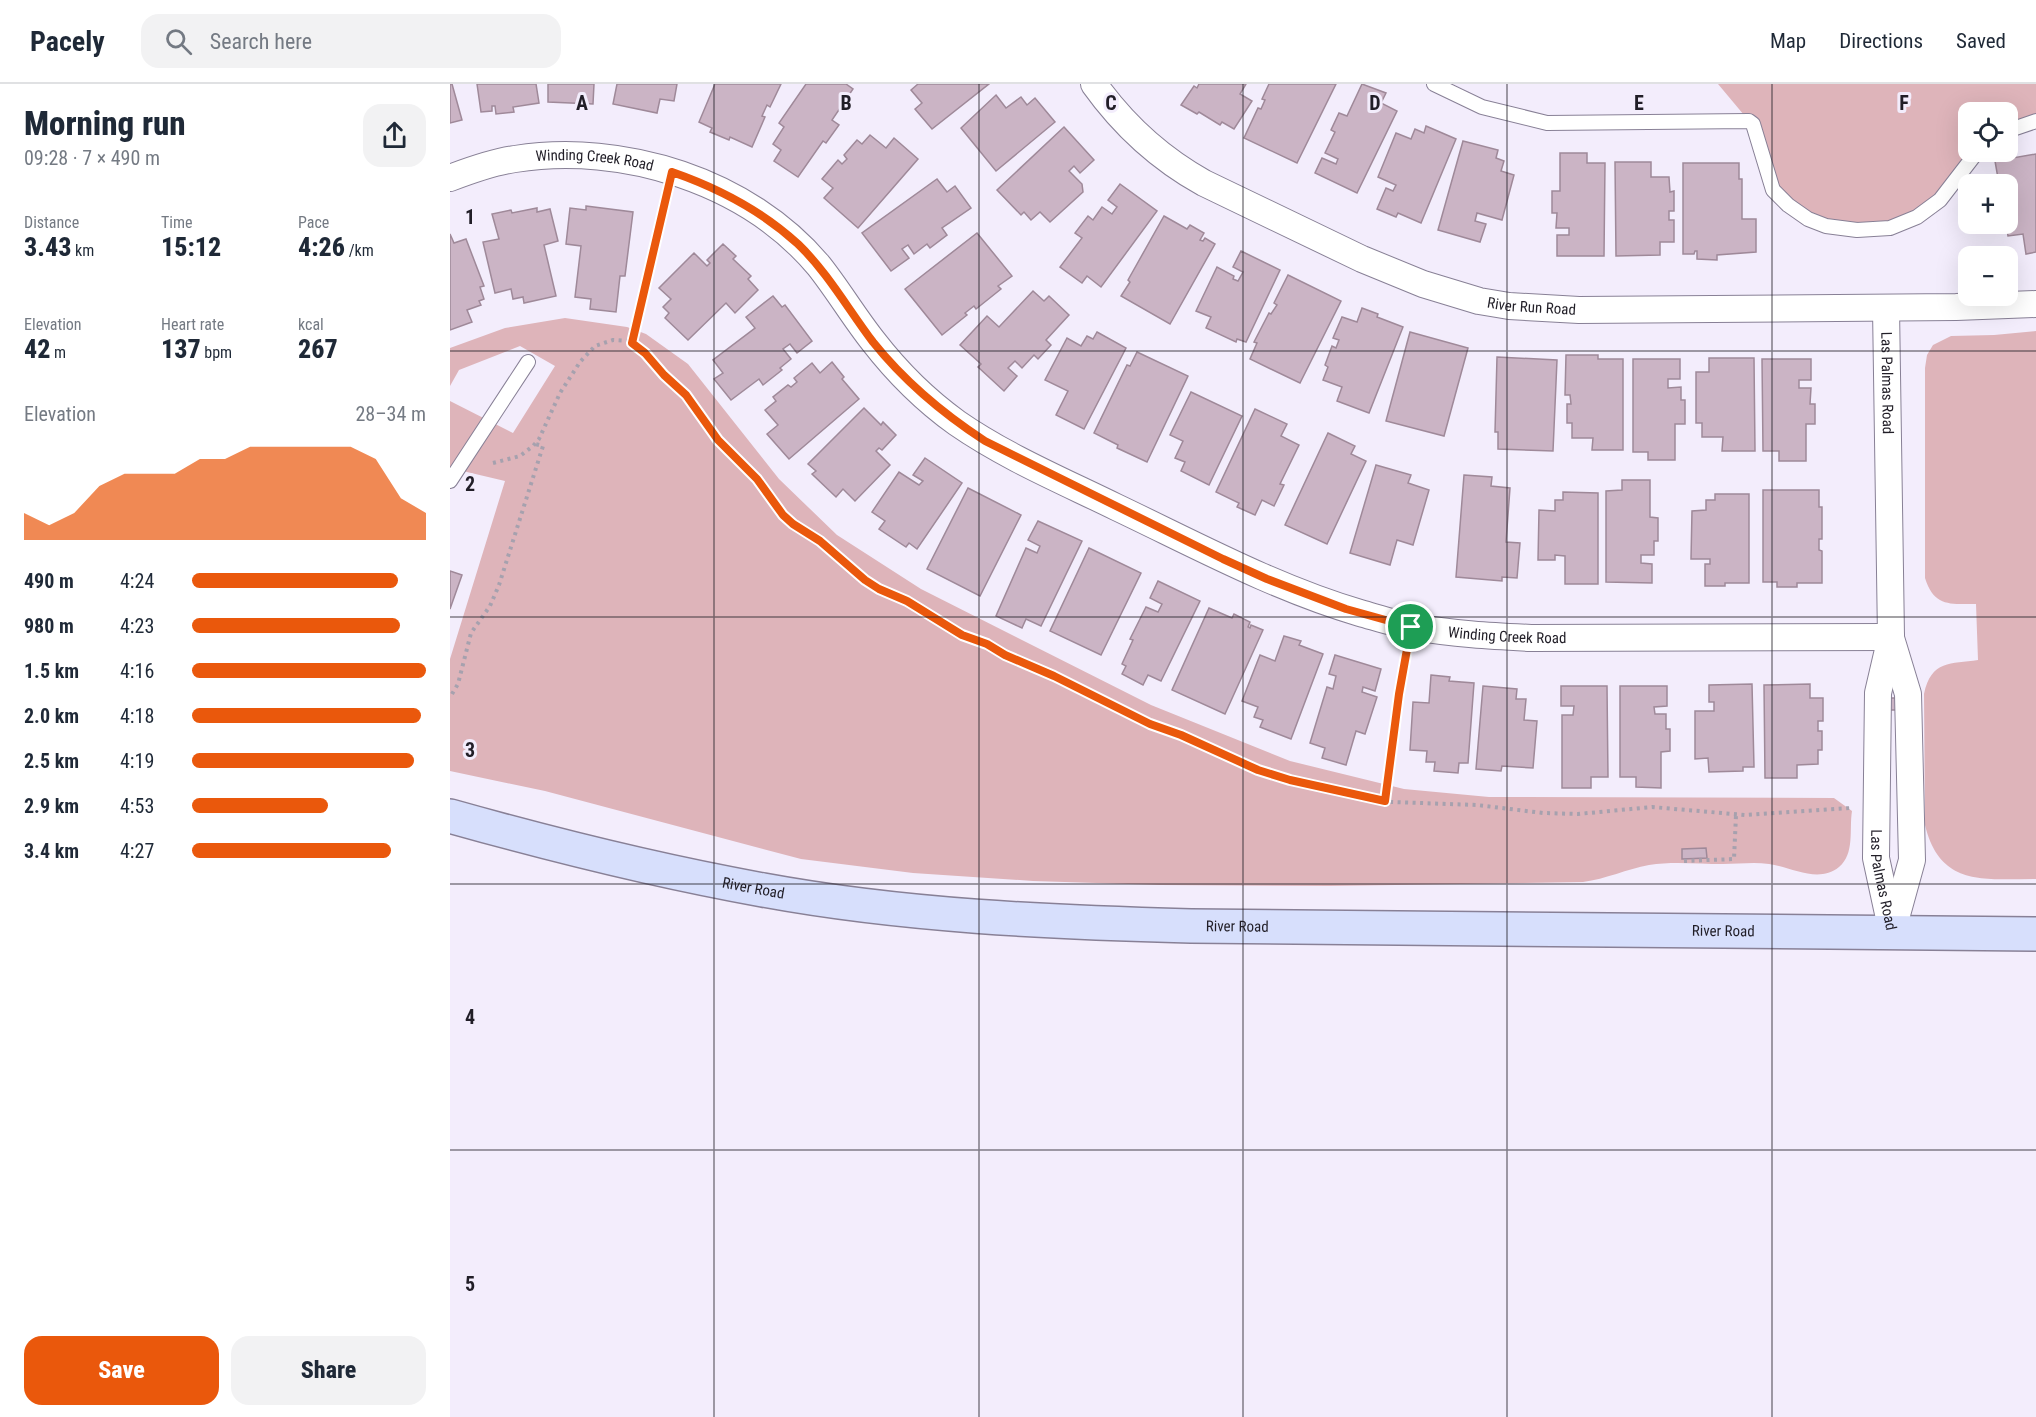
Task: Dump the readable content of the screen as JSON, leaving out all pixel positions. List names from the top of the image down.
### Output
{
  "streets": {
    "main road": ["River Road"],
    "street": ["Winding Creek Road", "River Run Road", "Las Palmas Road"]
  },
  "crossings": [
    ["Winding Creek Road", "Las Palmas Road"],
    ["River Run Road", "Las Palmas Road"],
    ["Las Palmas Road", "River Road"]
  ],
  "page": {
    "header": "Pacely",
    "search": "Search here",
    "nav": ["Map", "Directions", "Saved"],
    "heading": ["Morning run", "09:28 · 7 × 490 m"],
    "map_buttons": ["+", "−"],
    "stats": [
      ["Distance", "3.43 km"],
      ["Time", "15:12"],
      ["Pace", "4:26 /km"],
      ["Elevation", "42 m"],
      ["Heart rate", "137 bpm"],
      ["kcal", "267"]
    ],
    "chart": ["Elevation", "28–34 m"],
    "list": [
      {
        "name": "490 m",
        "note": "4:24"
      },
      {
        "name": "980 m",
        "note": "4:23"
      },
      {
        "name": "1.5 km",
        "note": "4:16"
      },
      {
        "name": "2.0 km",
        "note": "4:18"
      },
      {
        "name": "2.5 km",
        "note": "4:19"
      },
      {
        "name": "2.9 km",
        "note": "4:53"
      },
      {
        "name": "3.4 km",
        "note": "4:27"
      }
    ],
    "buttons": ["Save", "Share"]
  },
  "grid": {
    "columns": [
      "A",
      "B",
      "C",
      "D",
      "E",
      "F"
    ],
    "rows": [
      "1",
      "2",
      "3",
      "4",
      "5"
    ]
  }
}
